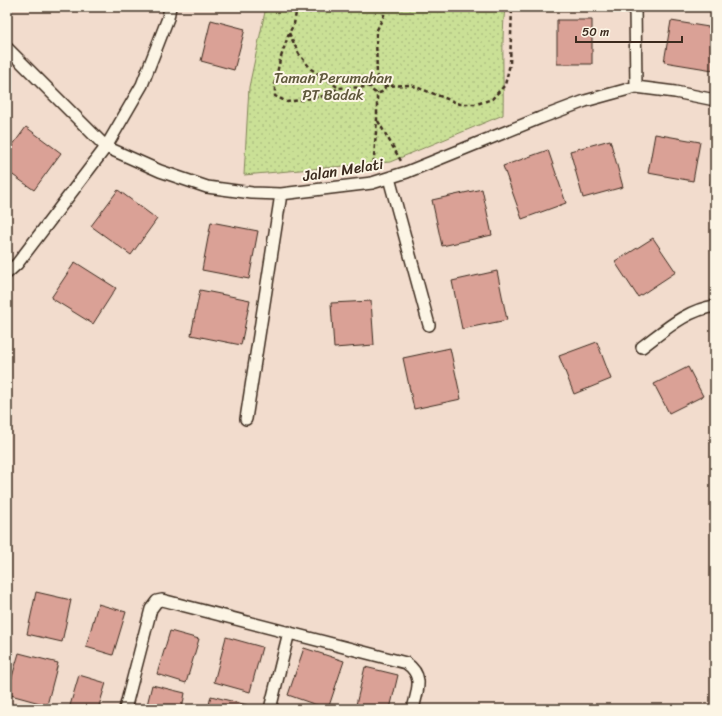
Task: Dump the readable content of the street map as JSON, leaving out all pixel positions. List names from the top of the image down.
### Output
{
  "streets": {
    "street": ["Jalan Melati"]
  },
  "parks": ["Taman Perumahan PT Badak"],
  "scale_bar": "50 m"
}
